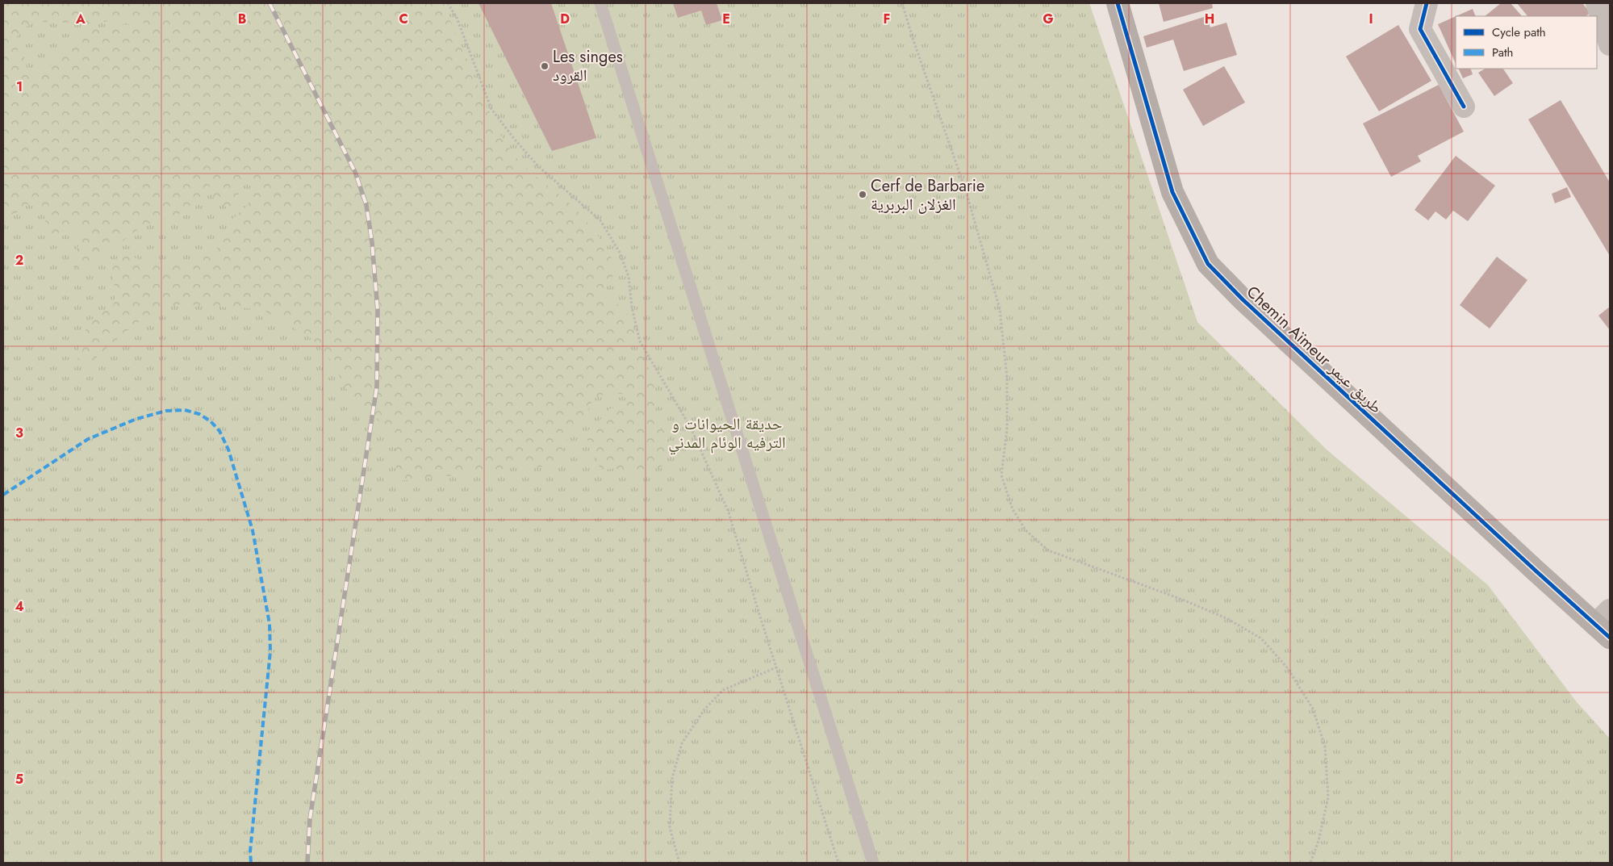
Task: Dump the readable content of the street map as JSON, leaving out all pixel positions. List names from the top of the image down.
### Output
{
  "streets": {
    "street": ["Chemin Aïmeur طريق عيمر"]
  },
  "parks": ["حديقة الحيوانات و الترفيه الوئام المدني"],
  "places": ["Les singes القرود", "Cerf de Barbarie الغزلان البربرية"],
  "legend": ["Cycle path", "Path"],
  "grid": {
    "columns": [
      "A",
      "B",
      "C",
      "D",
      "E",
      "F",
      "G",
      "H",
      "I"
    ],
    "rows": [
      "1",
      "2",
      "3",
      "4",
      "5"
    ]
  }
}
